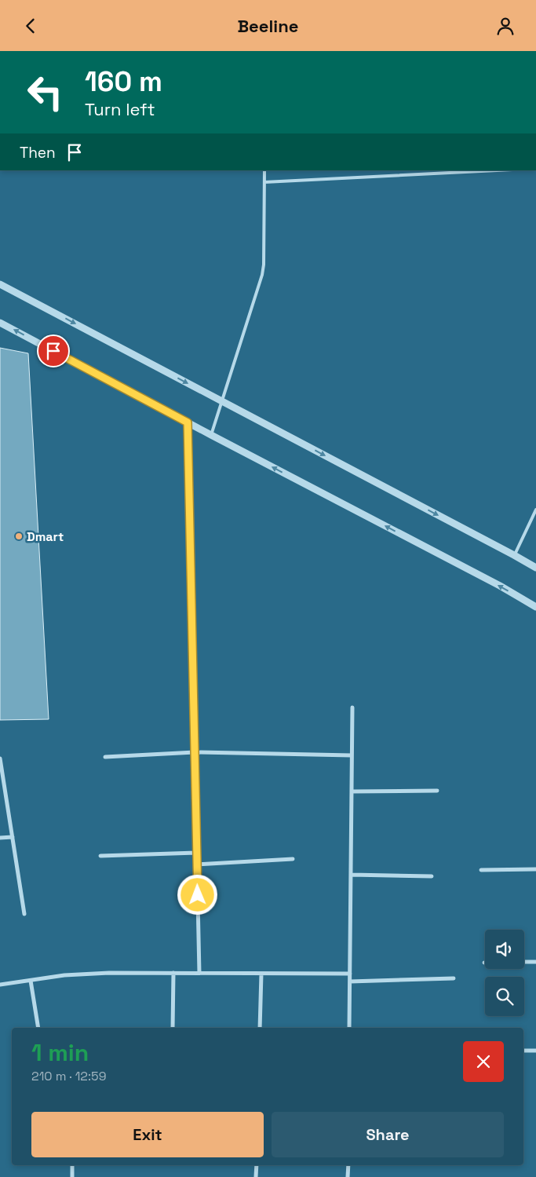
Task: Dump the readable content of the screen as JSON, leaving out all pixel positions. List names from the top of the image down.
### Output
{
  "places": ["Dmart"],
  "page": {
    "header": "Beeline",
    "turn": ["160 m", "Turn left"],
    "then": "Then",
    "heading": ["1 min", "210 m · 12:59"],
    "buttons": ["Exit", "Share"]
  }
}
